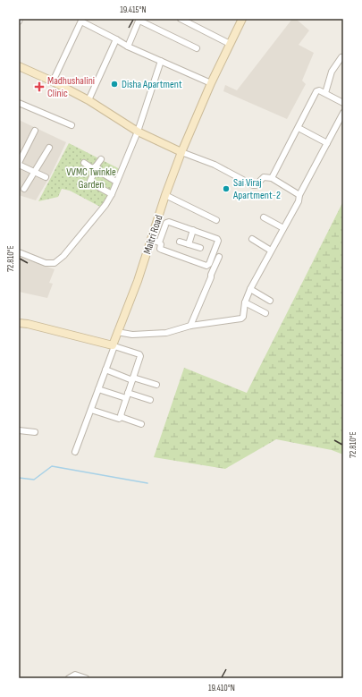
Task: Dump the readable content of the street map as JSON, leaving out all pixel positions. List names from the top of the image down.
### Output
{
  "streets": {
    "street": ["Maitri Road"]
  },
  "parks": ["VVMC Twinkle Garden"],
  "places": {
    "other": ["Disha Apartment", "Sai Viraj Apartment-2"],
    "health": ["Madhushalini Clinic"]
  },
  "coordinates": ["19.415°N", "72.810°E", "19.410°N"]
}
